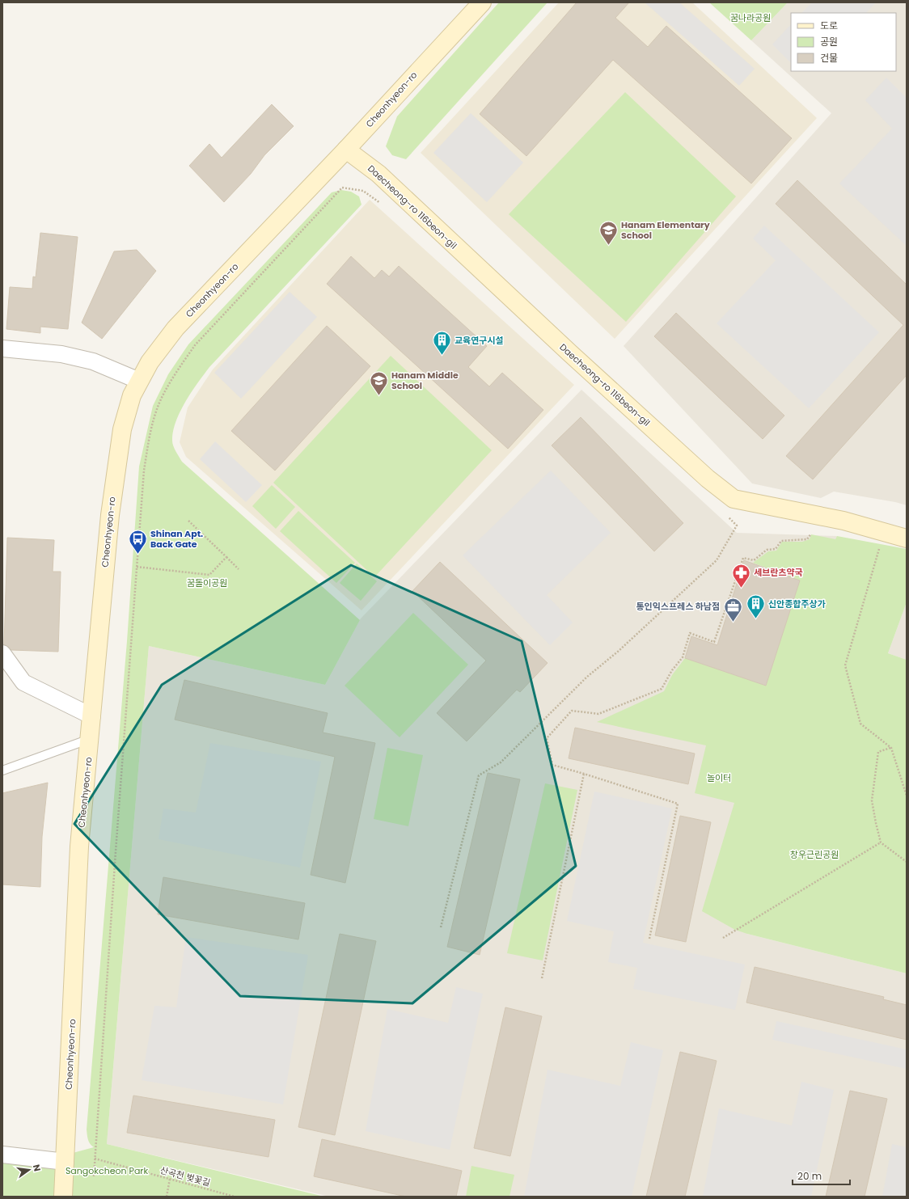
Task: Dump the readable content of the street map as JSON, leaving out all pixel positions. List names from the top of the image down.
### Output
{
  "streets": {
    "main road": ["Cheonhyeon-ro", "Daecheong-ro 116beon-gil"],
    "path": ["산곡천 벚꽃길"]
  },
  "crossings": [
    ["Cheonhyeon-ro", "Daecheong-ro 116beon-gil"]
  ],
  "parks": [
    "꿈나라공원",
    "꿈돌이공원",
    "놀이터",
    "창우근린공원",
    "Sangokcheon Park"
  ],
  "places": {
    "school or university": ["Hanam Elementary School", "Hanam Middle School"],
    "building": ["교육연구시설", "신안종합주상가"],
    "bus stop": ["Shinan Apt. Back Gate"],
    "pharmacy": ["세브란츠약국"],
    "office": ["통인익스프레스 하남점"]
  },
  "legend": ["도로", "공원", "건물"],
  "scale_bar": "20 m",
  "north": "right"
}
